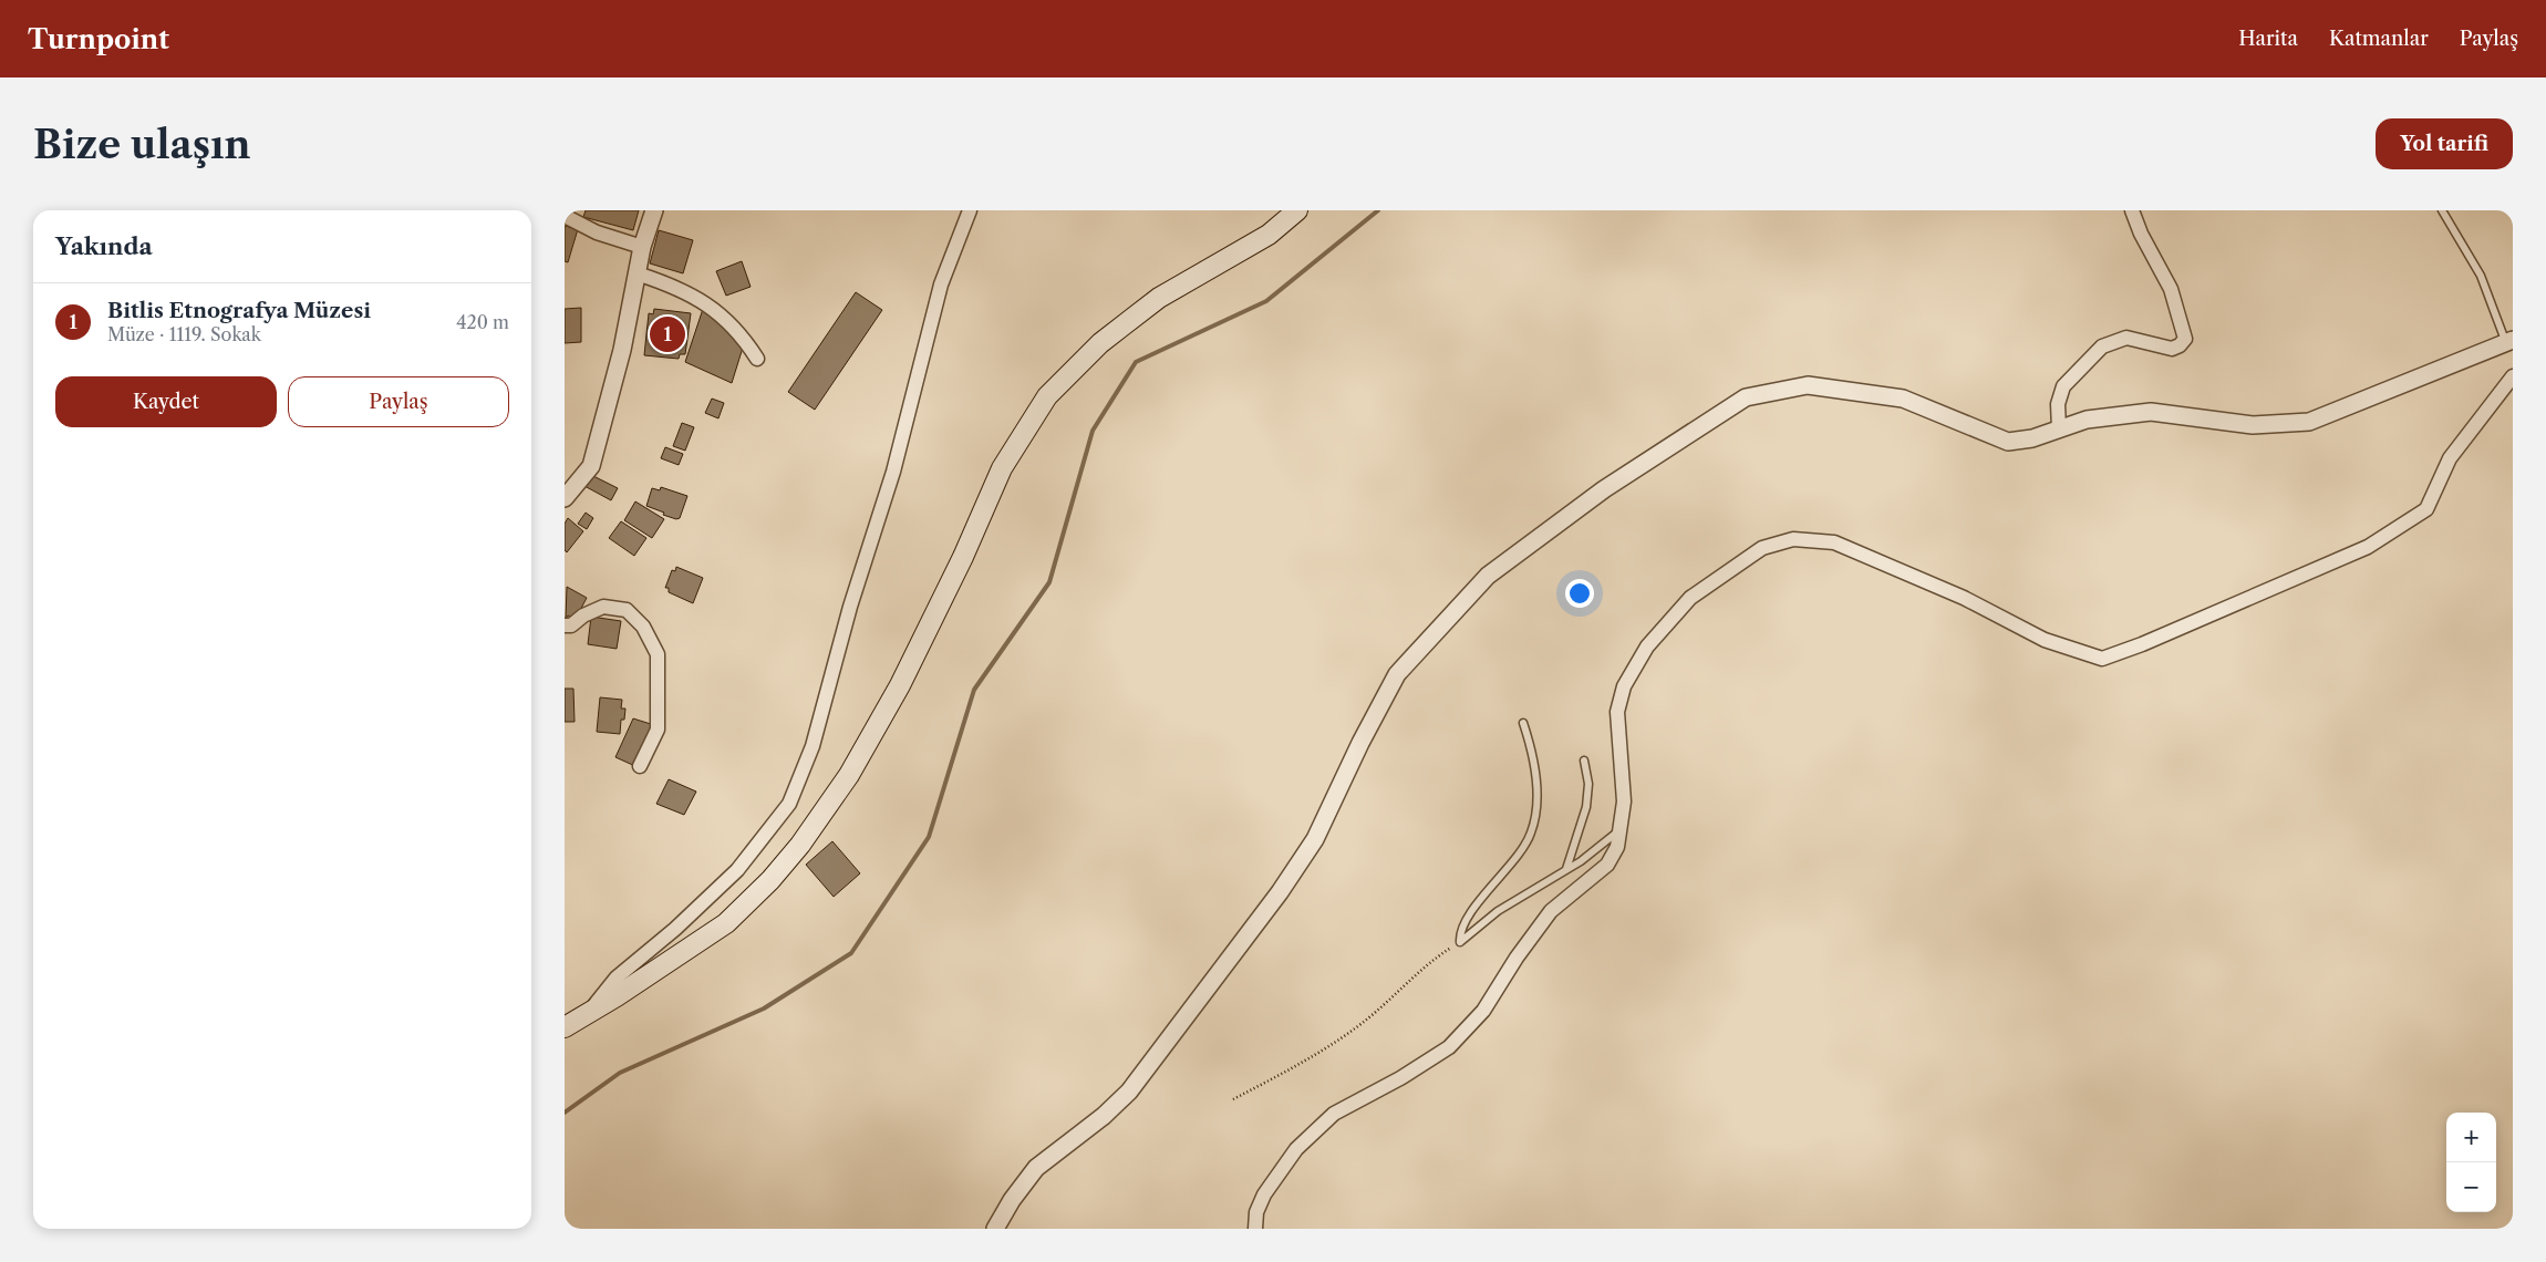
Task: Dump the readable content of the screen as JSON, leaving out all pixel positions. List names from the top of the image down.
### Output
{
  "page": {
    "header": "Turnpoint",
    "nav": ["Harita", "Katmanlar", "Paylaş"],
    "buttons": [
      "Yol tarifi",
      ["Kaydet", "Paylaş"]
    ],
    "title": "Bize ulaşın",
    "heading": "Yakında",
    "list": [
      {
        "mark": "1",
        "name": "Bitlis Etnografya Müzesi",
        "note": "Müze · 1119. Sokak",
        "value": "420 m"
      }
    ],
    "pins": "1",
    "map_buttons": ["+", "−"]
  }
}
